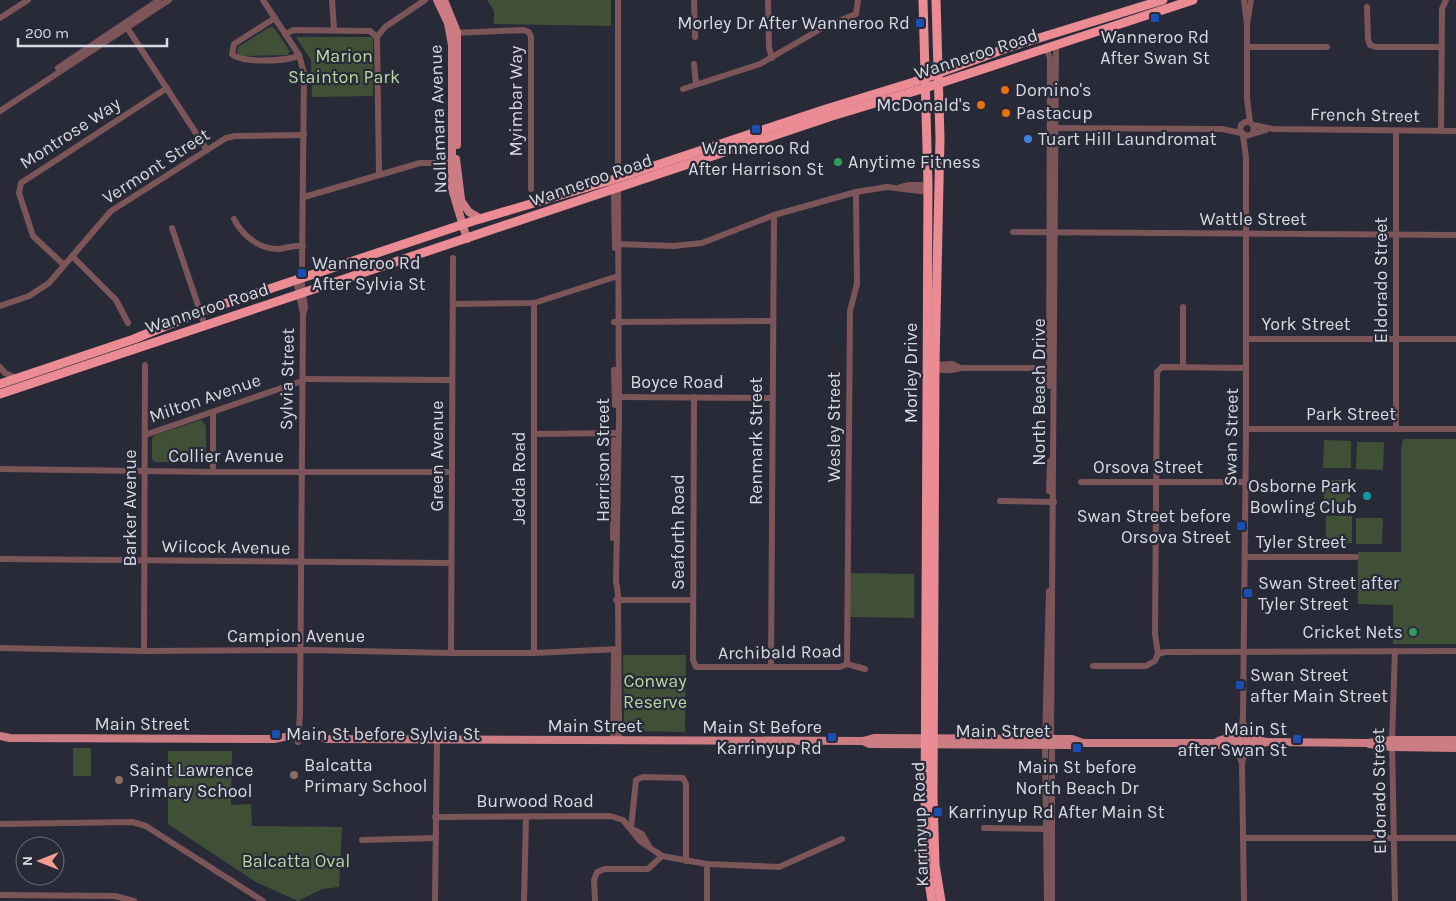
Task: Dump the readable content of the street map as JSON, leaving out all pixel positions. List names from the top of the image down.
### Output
{
  "streets": {
    "highway": ["Wanneroo Road", "Morley Drive", "Karrinyup Road"],
    "main road": ["Nollamara Avenue", "Main Street"],
    "street": [
      "Myimbar Way",
      "French Street",
      "Montrose Way",
      "Vermont Street",
      "Wattle Street",
      "Eldorado Street",
      "York Street",
      "Sylvia Street",
      "Boyce Road",
      "North Beach Drive",
      "Milton Avenue",
      "Park Street",
      "Wesley Street",
      "Swan Street",
      "Renmark Street",
      "Collier Avenue",
      "Green Avenue",
      "Harrison Street",
      "Orsova Street",
      "Jedda Road",
      "Barker Avenue",
      "Seaforth Road",
      "Tyler Street",
      "Wilcock Avenue",
      "Campion Avenue",
      "Archibald Road",
      "Burwood Road"
    ]
  },
  "crossings": [
    ["Wanneroo Road", "Nollamara Avenue"],
    ["Wanneroo Road", "Morley Drive"],
    ["Wanneroo Road", "Sylvia Street"],
    ["Wanneroo Road", "North Beach Drive"],
    ["Wanneroo Road", "Harrison Street"],
    ["Myimbar Way", "Nollamara Avenue"],
    ["French Street", "Eldorado Street"],
    ["French Street", "North Beach Drive"],
    ["French Street", "Swan Street"],
    ["Montrose Way", "Vermont Street"],
    ["Wattle Street", "Eldorado Street"],
    ["Wattle Street", "North Beach Drive"],
    ["Wattle Street", "Swan Street"],
    ["Eldorado Street", "York Street"],
    ["Eldorado Street", "Park Street"],
    ["Eldorado Street", "Main Street"],
    ["York Street", "Swan Street"],
    ["Morley Drive", "Main Street"],
    ["Morley Drive", "Karrinyup Road"],
    ["Sylvia Street", "Milton Avenue"],
    ["Sylvia Street", "Collier Avenue"],
    ["Sylvia Street", "Wilcock Avenue"],
    ["Sylvia Street", "Campion Avenue"],
    ["Sylvia Street", "Main Street"],
    ["Boyce Road", "Renmark Street"],
    ["Boyce Road", "Harrison Street"],
    ["Boyce Road", "Seaforth Road"],
    ["North Beach Drive", "Main Street"],
    ["Milton Avenue", "Green Avenue"],
    ["Milton Avenue", "Barker Avenue"],
    ["Park Street", "Swan Street"],
    ["Wesley Street", "Archibald Road"],
    ["Swan Street", "Orsova Street"],
    ["Swan Street", "Tyler Street"],
    ["Swan Street", "Main Street"],
    ["Renmark Street", "Archibald Road"],
    ["Collier Avenue", "Green Avenue"],
    ["Collier Avenue", "Barker Avenue"],
    ["Green Avenue", "Wilcock Avenue"],
    ["Green Avenue", "Campion Avenue"],
    ["Harrison Street", "Campion Avenue"],
    ["Harrison Street", "Main Street"],
    ["Jedda Road", "Campion Avenue"],
    ["Barker Avenue", "Wilcock Avenue"],
    ["Barker Avenue", "Campion Avenue"],
    ["Seaforth Road", "Archibald Road"],
    ["Main Street", "Karrinyup Road"]
  ],
  "parks": ["Marion Stainton Park", "Conway Reserve", "Balcatta Oval"],
  "places": {
    "transit": [
      "Wanneroo Rd After Swan St",
      "Morley Dr After Wanneroo Rd",
      "Wanneroo Rd After Harrison St",
      "Wanneroo Rd After Sylvia St",
      "Swan Street before Orsova Street",
      "Swan Street after Tyler Street",
      "Swan Street after Main Street",
      "Main St before Sylvia St",
      "Main St Before Karrinyup Rd",
      "Main St after Swan St",
      "Main St before North Beach Dr",
      "Karrinyup Rd After Main St"
    ],
    "other": [
      "Domino's",
      "McDonald's",
      "Pastacup",
      "Tuart Hill Laundromat",
      "Anytime Fitness",
      "Osborne Park Bowling Club",
      "Cricket Nets",
      "Balcatta Primary School",
      "Saint Lawrence Primary School"
    ]
  },
  "scale_bar": "200 m",
  "north": "left"
}
